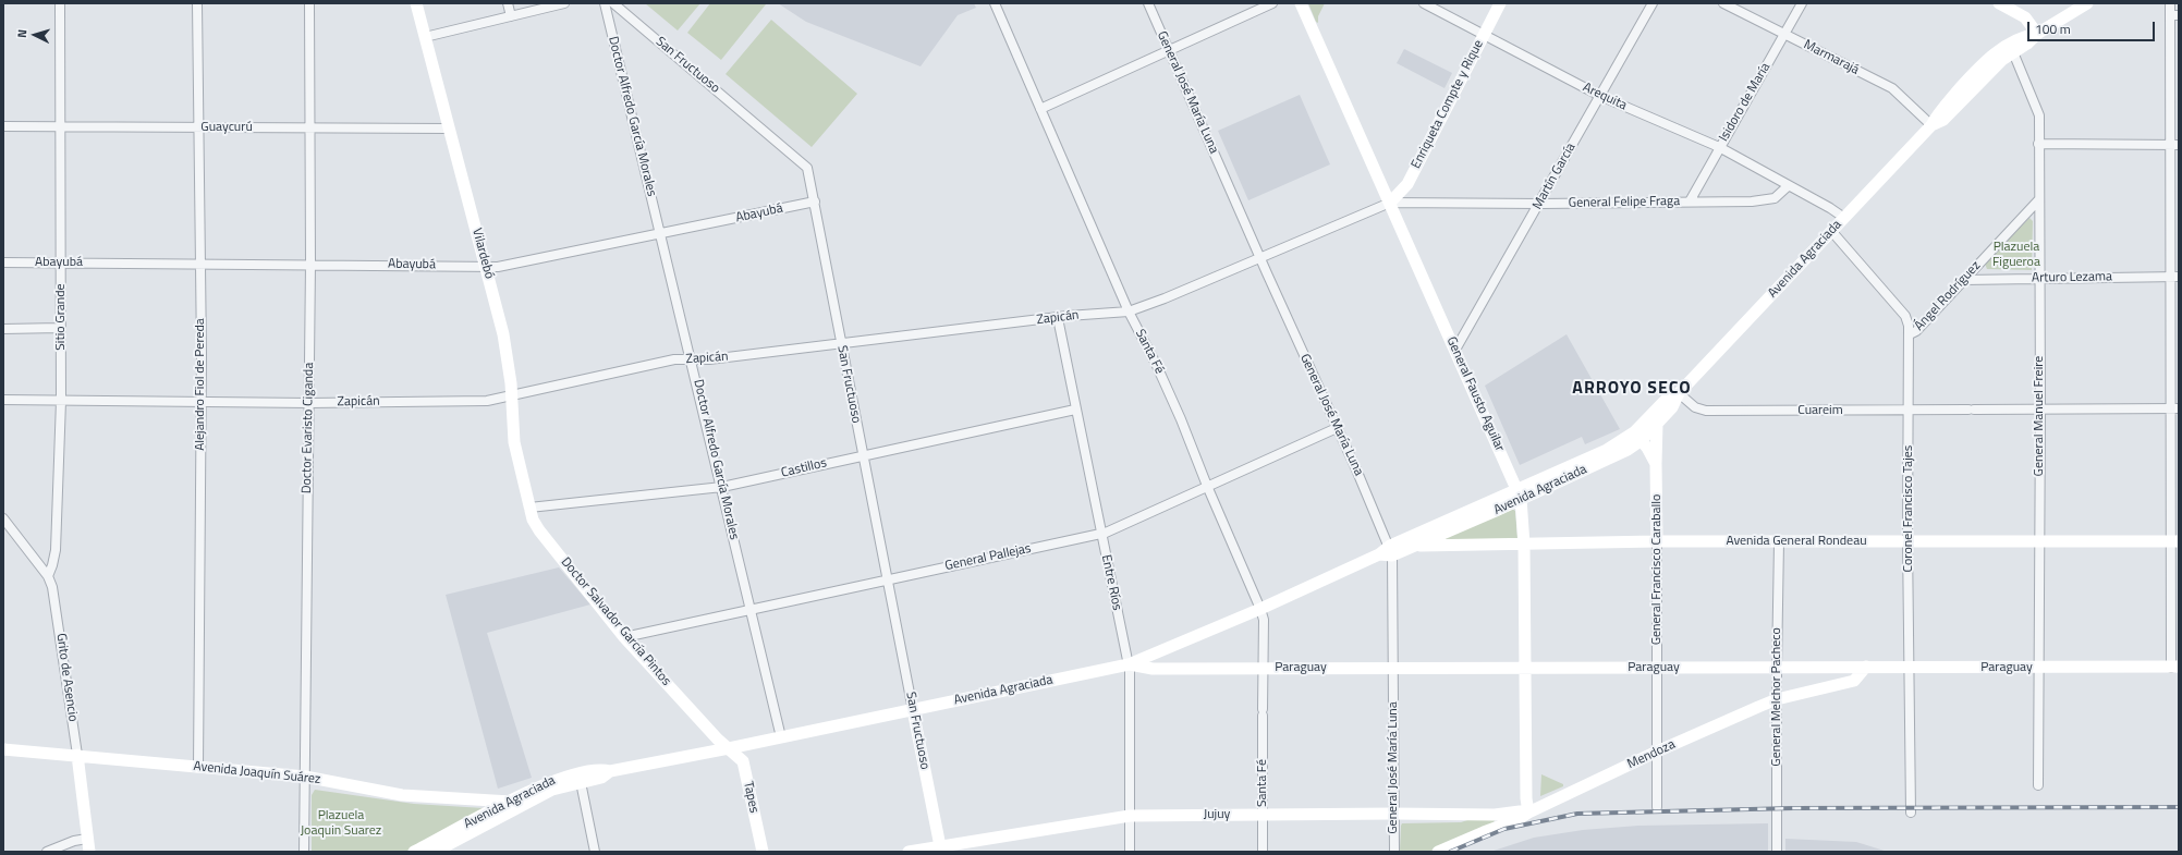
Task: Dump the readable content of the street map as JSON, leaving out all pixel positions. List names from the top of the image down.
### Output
{
  "streets": {
    "street": [
      "Marmarajá",
      "San Fructuoso",
      "General José María Luna",
      "Arequita",
      "Isidoro de María",
      "Enriqueta Compte y Rique",
      "Doctor Alfredo García Morales",
      "Guaycurú",
      "Martín García",
      "General Felipe Fraga",
      "Abayubá",
      "Vilardebó",
      "Avenida Agraciada",
      "Arturo Lezama",
      "Ángel Rodríguez",
      "Sitio Grande",
      "Zapicán",
      "Santa Fé",
      "Alejandro Fiol de Pereda",
      "General Fausto Aguilar",
      "Cuareim",
      "General Manuel Freire",
      "Doctor Evaristo Ciganda",
      "Castillos",
      "Coronel Francisco Tajes",
      "Avenida General Rondeau",
      "General Pallejas",
      "General Francisco Caraballo",
      "Entre Ríos",
      "Doctor Salvador García Pintos",
      "Paraguay",
      "Grito de Asencio",
      "General Melchor Pacheco",
      "Mendoza",
      "Avenida Joaquín Suárez",
      "Tapes",
      "Jujuy"
    ]
  },
  "crossings": [
    ["Marmarajá", "Isidoro de María"],
    ["Marmarajá", "Avenida Agraciada"],
    ["San Fructuoso", "Abayubá"],
    ["San Fructuoso", "Avenida Agraciada"],
    ["San Fructuoso", "Zapicán"],
    ["San Fructuoso", "Castillos"],
    ["San Fructuoso", "General Pallejas"],
    ["San Fructuoso", "Jujuy"],
    ["General José María Luna", "Avenida Agraciada"],
    ["General José María Luna", "Zapicán"],
    ["General José María Luna", "General Pallejas"],
    ["General José María Luna", "Paraguay"],
    ["General José María Luna", "Jujuy"],
    ["Arequita", "Isidoro de María"],
    ["Arequita", "Enriqueta Compte y Rique"],
    ["Arequita", "Martín García"],
    ["Arequita", "General Felipe Fraga"],
    ["Isidoro de María", "General Felipe Fraga"],
    ["Enriqueta Compte y Rique", "General Felipe Fraga"],
    ["Enriqueta Compte y Rique", "Zapicán"],
    ["Enriqueta Compte y Rique", "General Fausto Aguilar"],
    ["Doctor Alfredo García Morales", "Abayubá"],
    ["Doctor Alfredo García Morales", "Avenida Agraciada"],
    ["Doctor Alfredo García Morales", "Zapicán"],
    ["Doctor Alfredo García Morales", "Castillos"],
    ["Doctor Alfredo García Morales", "General Pallejas"],
    ["Guaycurú", "Vilardebó"],
    ["Guaycurú", "Sitio Grande"],
    ["Guaycurú", "Alejandro Fiol de Pereda"],
    ["Guaycurú", "Doctor Evaristo Ciganda"],
    ["Martín García", "General Felipe Fraga"],
    ["Martín García", "General Fausto Aguilar"],
    ["General Felipe Fraga", "Zapicán"],
    ["General Felipe Fraga", "General Fausto Aguilar"],
    ["Abayubá", "Vilardebó"],
    ["Abayubá", "Sitio Grande"],
    ["Abayubá", "Alejandro Fiol de Pereda"],
    ["Abayubá", "Doctor Evaristo Ciganda"],
    ["Vilardebó", "Zapicán"],
    ["Vilardebó", "Castillos"],
    ["Vilardebó", "Doctor Salvador García Pintos"],
    ["Avenida Agraciada", "Santa Fé"],
    ["Avenida Agraciada", "General Fausto Aguilar"],
    ["Avenida Agraciada", "Cuareim"],
    ["Avenida Agraciada", "General Manuel Freire"],
    ["Avenida Agraciada", "Coronel Francisco Tajes"],
    ["Avenida Agraciada", "Avenida General Rondeau"],
    ["Avenida Agraciada", "General Francisco Caraballo"],
    ["Avenida Agraciada", "Entre Ríos"],
    ["Avenida Agraciada", "Doctor Salvador García Pintos"],
    ["Avenida Agraciada", "Paraguay"],
    ["Avenida Agraciada", "Avenida Joaquín Suárez"],
    ["Avenida Agraciada", "Tapes"],
    ["Arturo Lezama", "Ángel Rodríguez"],
    ["Arturo Lezama", "General Manuel Freire"],
    ["Ángel Rodríguez", "General Manuel Freire"],
    ["Ángel Rodríguez", "Coronel Francisco Tajes"],
    ["Sitio Grande", "Zapicán"],
    ["Sitio Grande", "Grito de Asencio"],
    ["Zapicán", "Santa Fé"],
    ["Zapicán", "Alejandro Fiol de Pereda"],
    ["Zapicán", "General Fausto Aguilar"],
    ["Zapicán", "Doctor Evaristo Ciganda"],
    ["Zapicán", "Entre Ríos"],
    ["Santa Fé", "General Pallejas"],
    ["Santa Fé", "Paraguay"],
    ["Santa Fé", "Jujuy"],
    ["Alejandro Fiol de Pereda", "Avenida Joaquín Suárez"],
    ["General Fausto Aguilar", "Avenida General Rondeau"],
    ["General Fausto Aguilar", "Paraguay"],
    ["General Fausto Aguilar", "Mendoza"],
    ["General Fausto Aguilar", "Jujuy"],
    ["Cuareim", "General Manuel Freire"],
    ["Cuareim", "Coronel Francisco Tajes"],
    ["General Manuel Freire", "Avenida General Rondeau"],
    ["General Manuel Freire", "Paraguay"],
    ["Doctor Evaristo Ciganda", "Avenida Joaquín Suárez"],
    ["Castillos", "Entre Ríos"],
    ["Castillos", "Doctor Salvador García Pintos"],
    ["Coronel Francisco Tajes", "Avenida General Rondeau"],
    ["Coronel Francisco Tajes", "Paraguay"],
    ["Avenida General Rondeau", "General Francisco Caraballo"],
    ["Avenida General Rondeau", "General Melchor Pacheco"],
    ["General Pallejas", "Entre Ríos"],
    ["General Pallejas", "Doctor Salvador García Pintos"],
    ["General Francisco Caraballo", "Paraguay"],
    ["General Francisco Caraballo", "Mendoza"],
    ["Entre Ríos", "Paraguay"],
    ["Entre Ríos", "Jujuy"],
    ["Doctor Salvador García Pintos", "Tapes"],
    ["Paraguay", "General Melchor Pacheco"],
    ["Paraguay", "Mendoza"],
    ["Grito de Asencio", "Avenida Joaquín Suárez"],
    ["General Melchor Pacheco", "Mendoza"],
    ["Mendoza", "Jujuy"]
  ],
  "districts": ["ARROYO SECO"],
  "parks": ["Plazuela Figueroa", "Plazuela Joaquin Suarez"],
  "scale_bar": "100 m",
  "north": "left"
}
